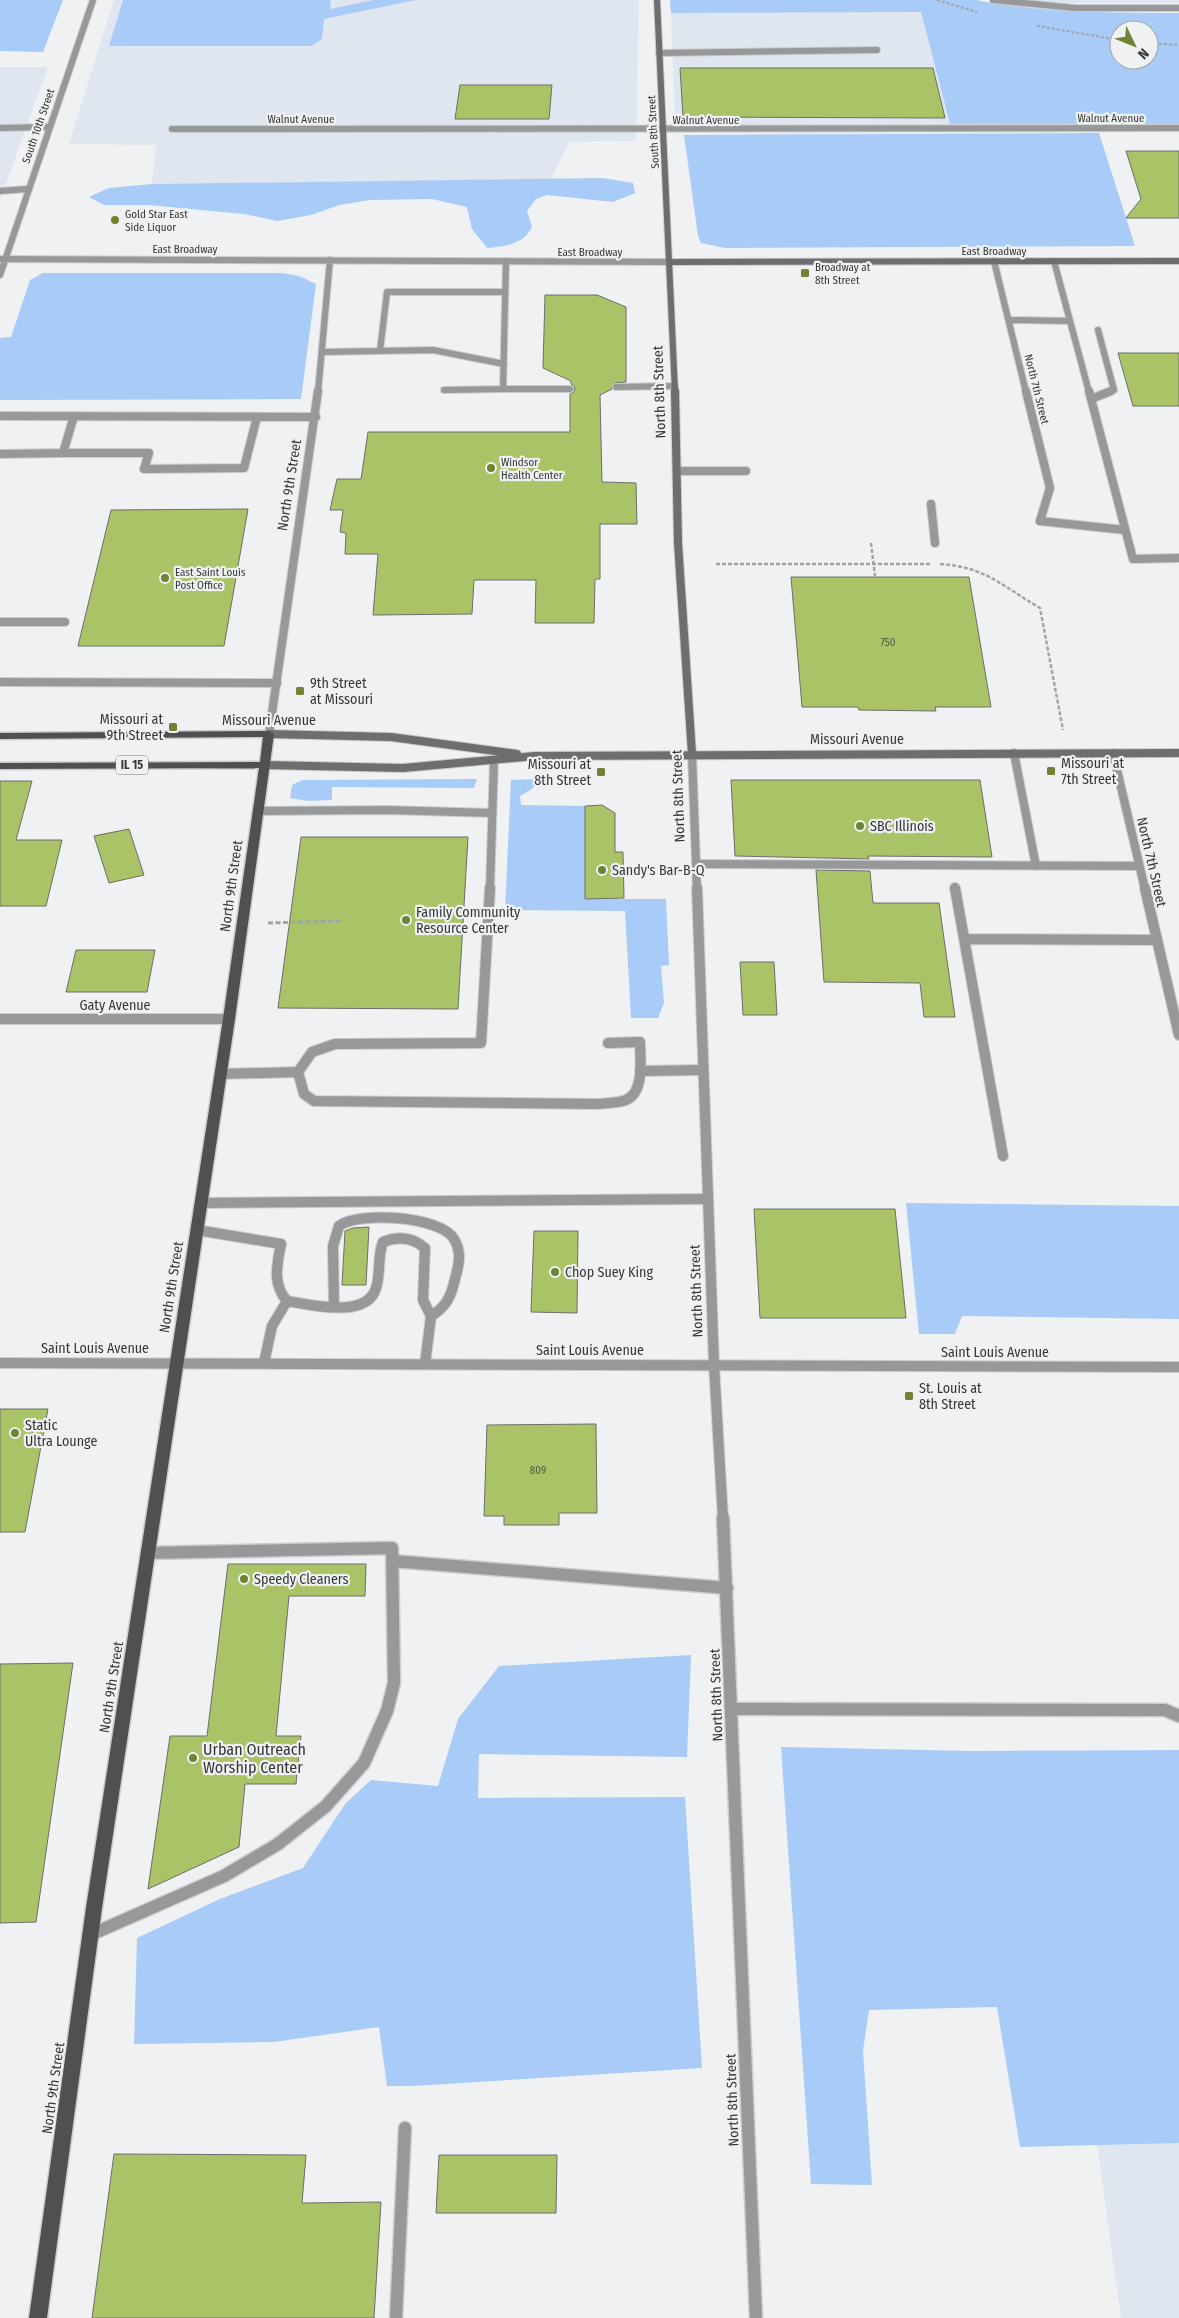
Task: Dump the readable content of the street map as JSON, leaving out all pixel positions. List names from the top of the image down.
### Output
{
  "streets": {
    "main road": [
      "South 8th Street",
      "East Broadway",
      "North 8th Street",
      "North 9th Street",
      "Missouri Avenue",
      "IL 15"
    ],
    "street": [
      "Walnut Avenue",
      "South 10th Street",
      "North 7th Street",
      "Gaty Avenue",
      "Saint Louis Avenue"
    ]
  },
  "crossings": [
    ["Walnut Avenue", "South 8th Street"],
    ["South 10th Street", "East Broadway"],
    ["South 8th Street", "East Broadway"],
    ["South 8th Street", "North 8th Street"],
    ["East Broadway", "North 7th Street"],
    ["East Broadway", "North 8th Street"],
    ["East Broadway", "North 9th Street"],
    ["North 7th Street", "Missouri Avenue"],
    ["North 8th Street", "Missouri Avenue"],
    ["North 8th Street", "Saint Louis Avenue"],
    ["North 9th Street", "Missouri Avenue"],
    ["North 9th Street", "Gaty Avenue"],
    ["North 9th Street", "Saint Louis Avenue"]
  ],
  "places": {
    "other": [
      "Gold Star East Side Liquor",
      "Windsor Health Center",
      "East Saint Louis Post Office",
      "SBC Illinois",
      "Sandy's Bar-B-Q",
      "Family Community Resource Center",
      "Chop Suey King",
      "Static Ultra Lounge",
      "Speedy Cleaners",
      "Urban Outreach Worship Center"
    ],
    "transit": [
      "Broadway at 8th Street",
      "9th Street at Missouri",
      "Missouri at 9th Street",
      "Missouri at 7th Street",
      "Missouri at 8th Street",
      "St. Louis at 8th Street"
    ]
  },
  "house_numbers": ["750", "809"],
  "north": "bottom right"
}
